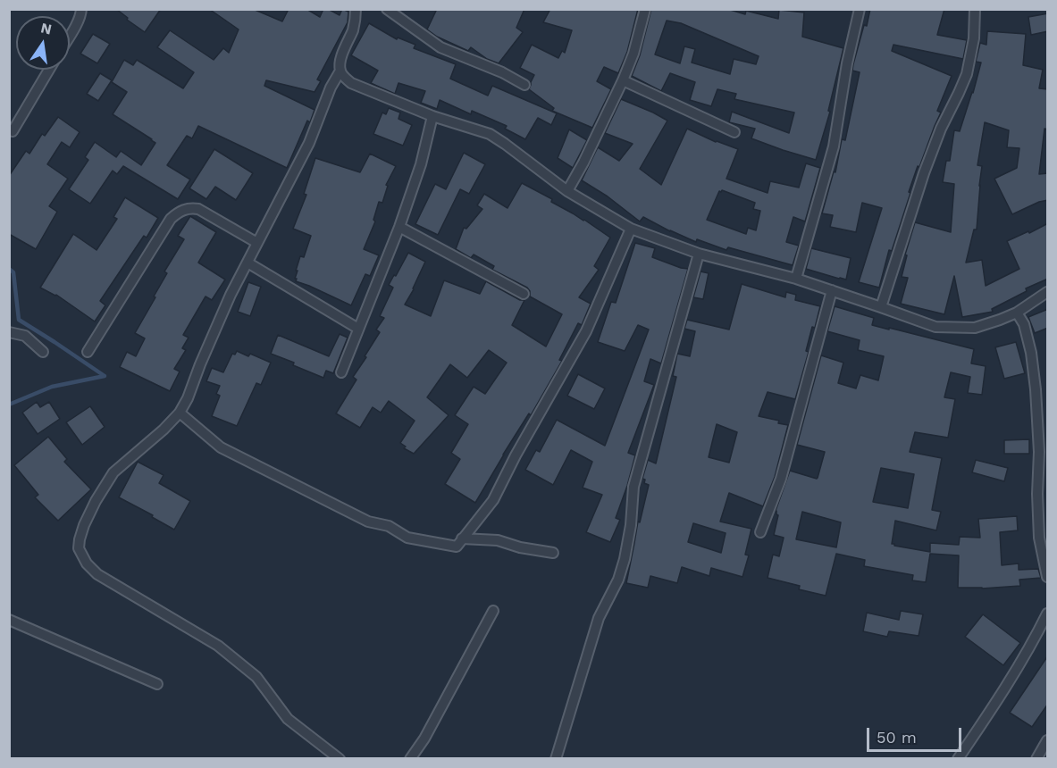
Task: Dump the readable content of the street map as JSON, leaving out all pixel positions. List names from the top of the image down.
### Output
{
  "scale_bar": "50 m",
  "north": "top"
}
